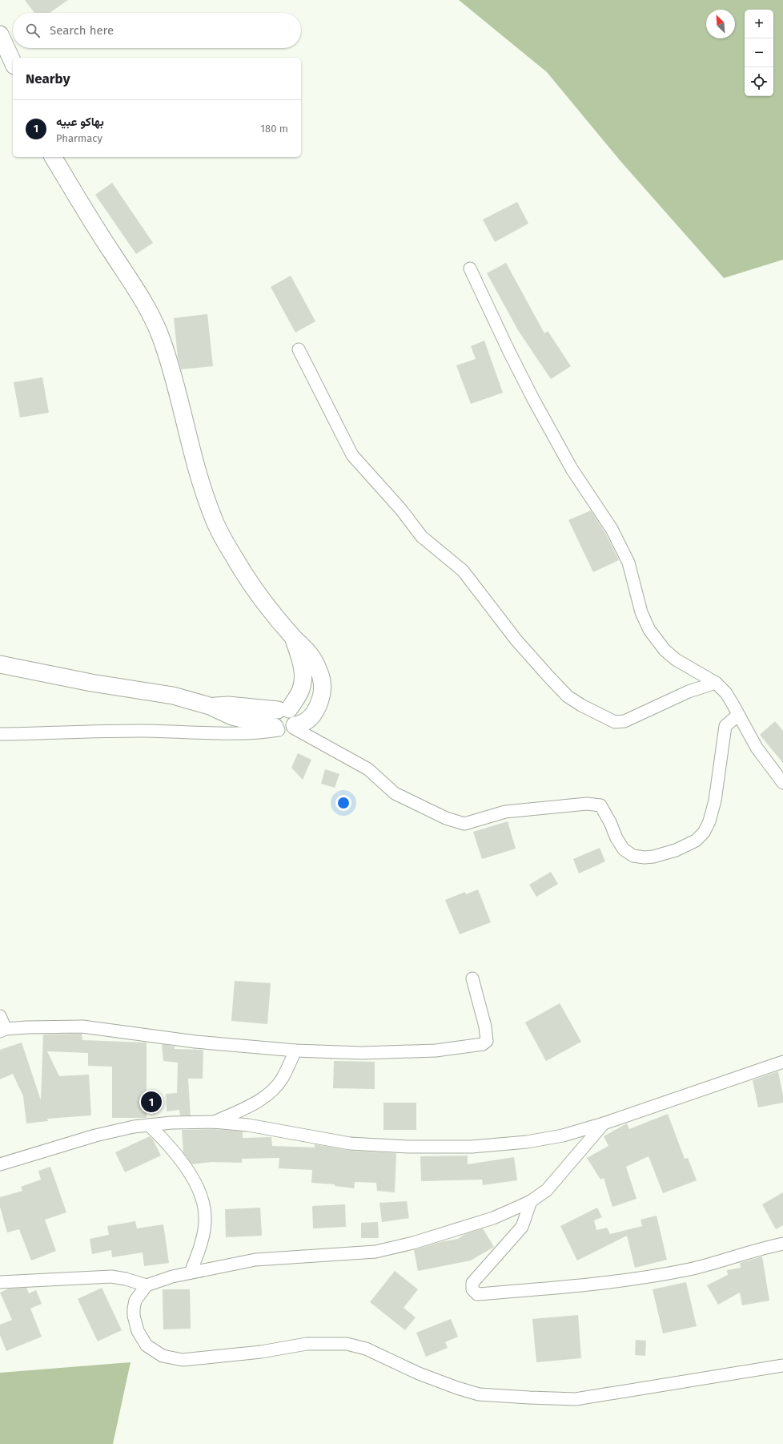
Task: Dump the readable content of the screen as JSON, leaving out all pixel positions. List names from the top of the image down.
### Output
{
  "north": "top left",
  "page": {
    "map_buttons": ["+", "−"],
    "search": "Search here",
    "heading": "Nearby",
    "list": [
      {
        "mark": "1",
        "name": "بهاكو عبيه",
        "note": "Pharmacy",
        "value": "180 m"
      }
    ],
    "pins": "1"
  }
}
